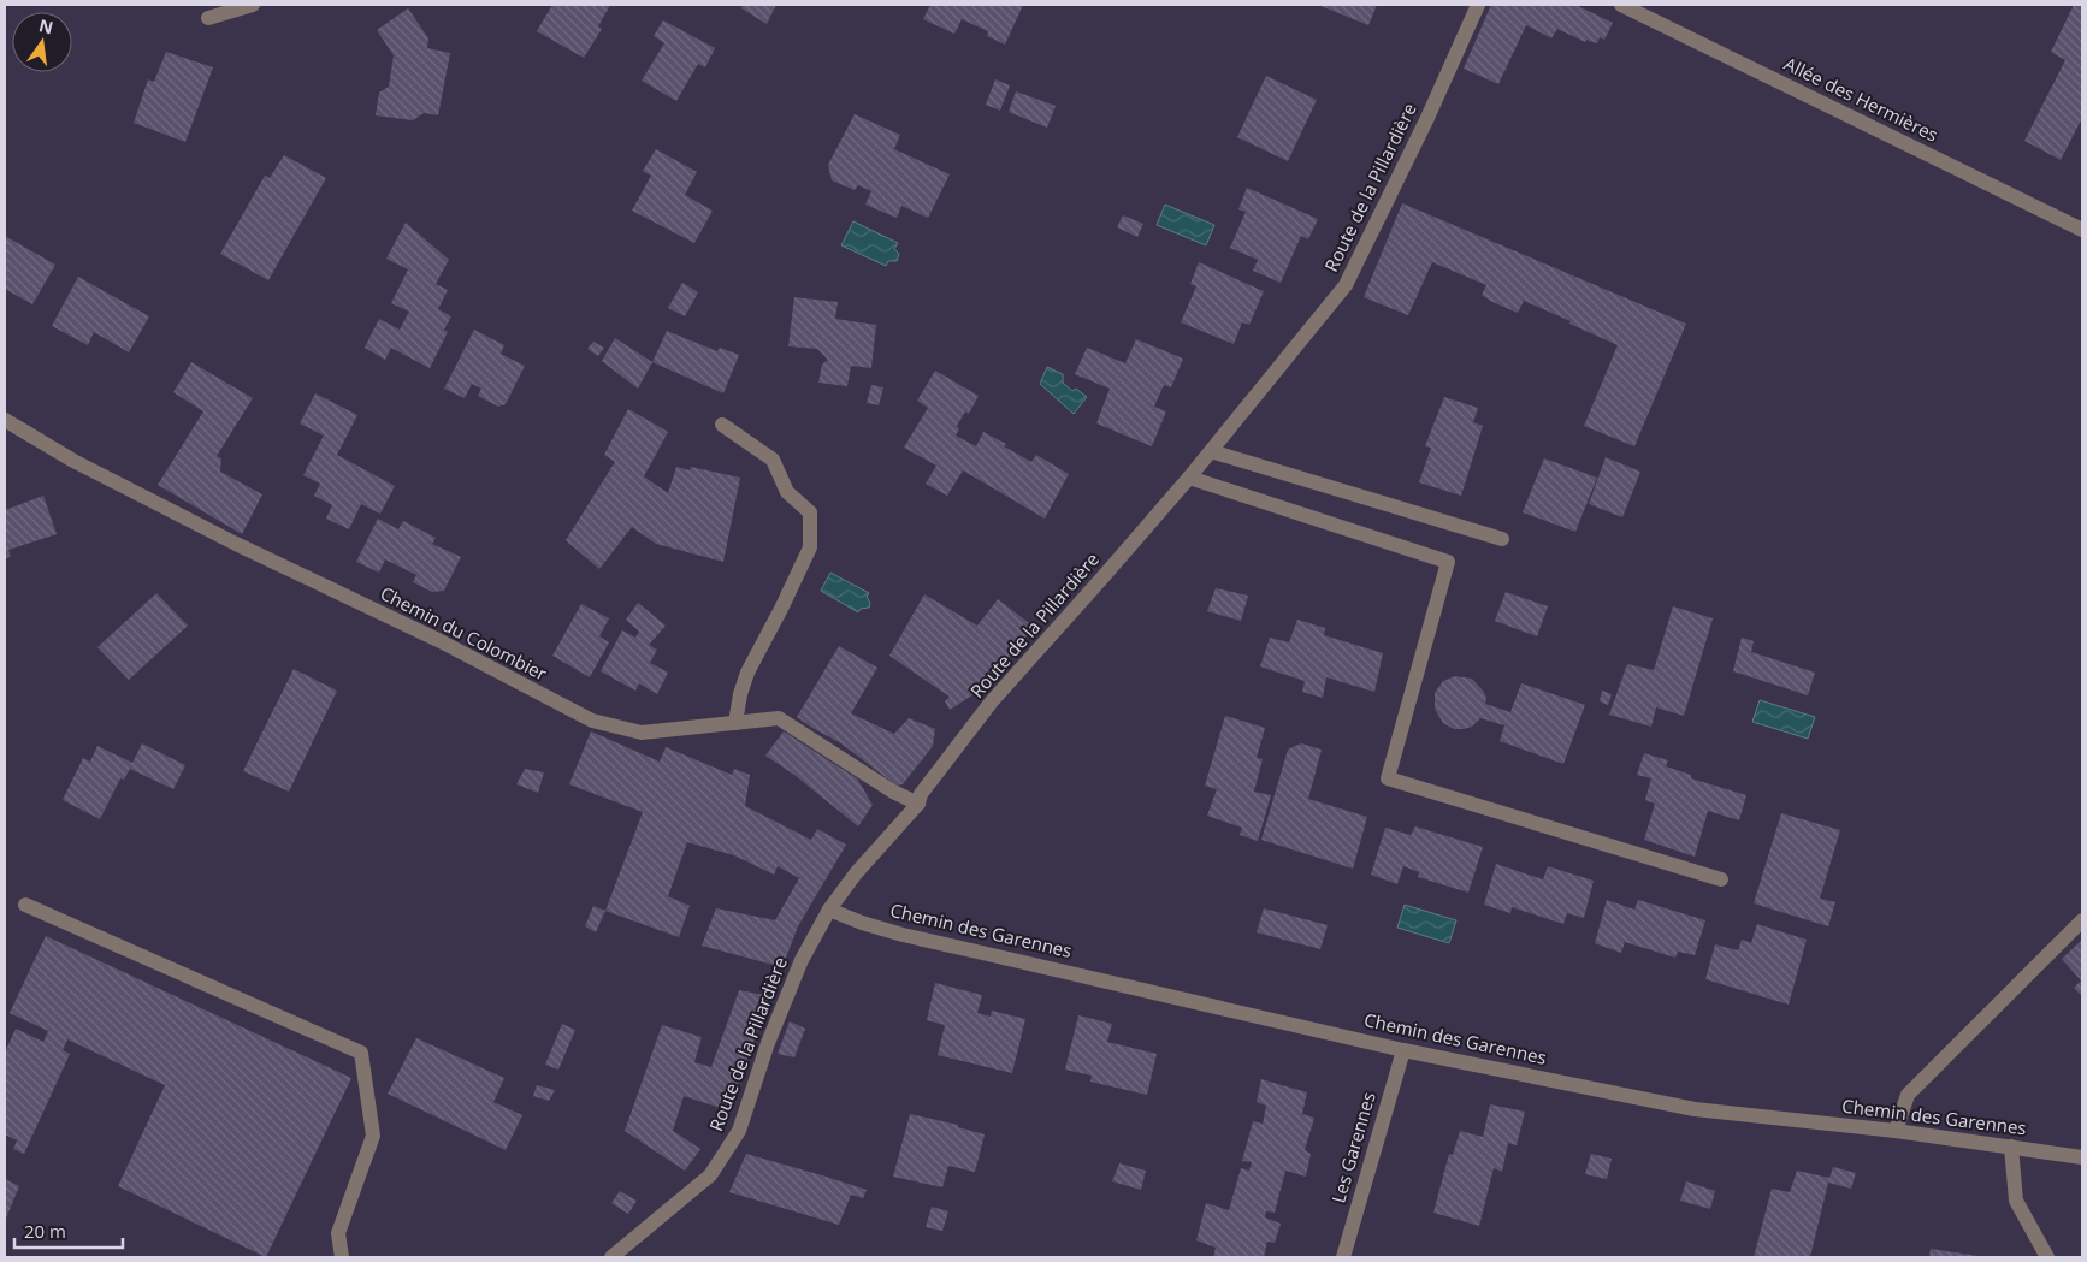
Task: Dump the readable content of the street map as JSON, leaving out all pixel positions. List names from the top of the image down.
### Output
{
  "streets": {
    "street": [
      "Allée des Hermières",
      "Route de la Pillardière",
      "Chemin du Colombier",
      "Chemin des Garennes",
      "Les Garennes"
    ]
  },
  "crossings": [
    ["Route de la Pillardière", "Chemin du Colombier"],
    ["Route de la Pillardière", "Chemin des Garennes"],
    ["Chemin des Garennes", "Les Garennes"]
  ],
  "scale_bar": "20 m",
  "north": "top"
}
